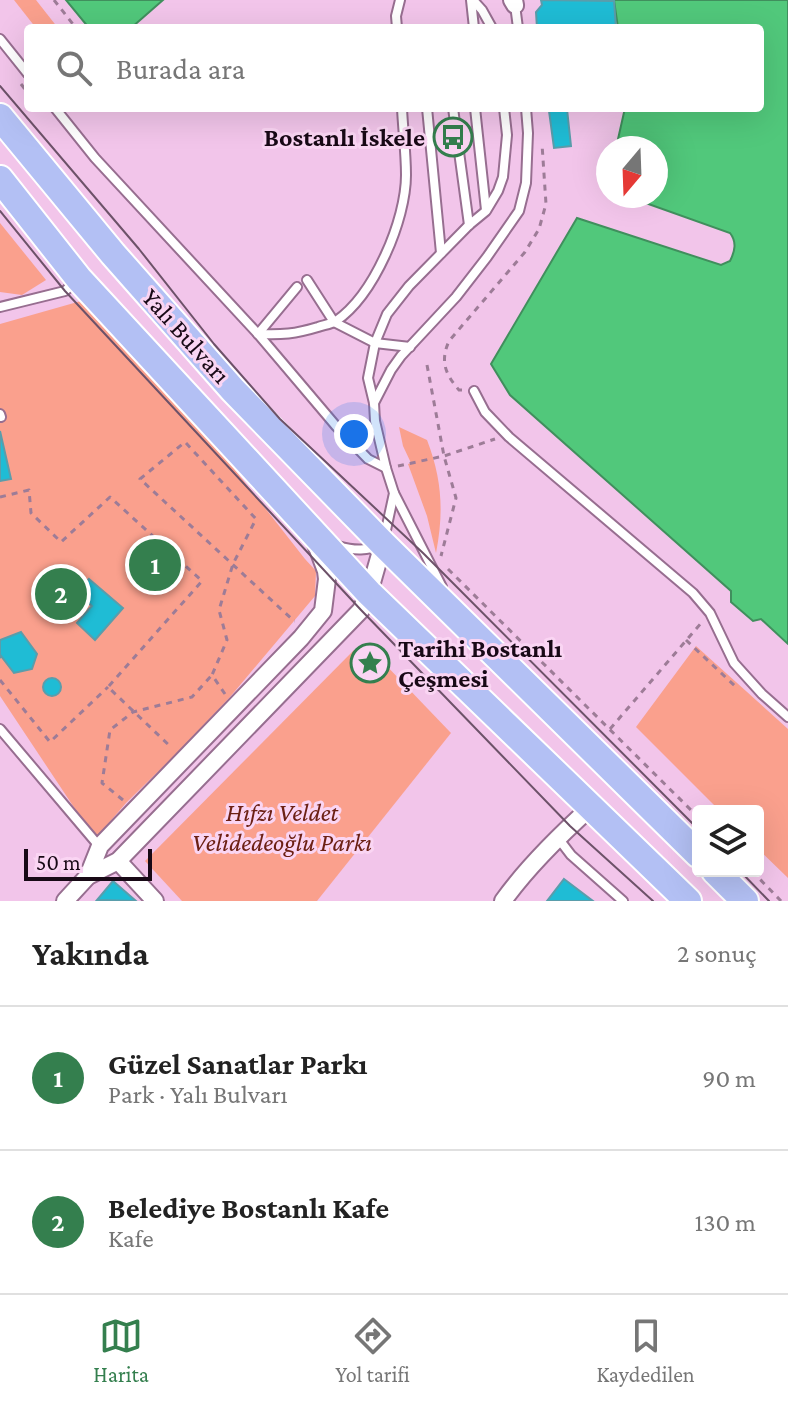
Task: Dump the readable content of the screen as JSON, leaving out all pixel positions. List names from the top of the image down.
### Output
{
  "streets": {
    "main road": ["Yalı Bulvarı"]
  },
  "parks": ["Hıfzı Veldet Velidedeoğlu Parkı"],
  "places": {
    "bus stop": ["Bostanlı İskele"],
    "place": ["Tarihi Bostanlı Çeşmesi"]
  },
  "scale_bar": "50 m",
  "north": "bottom",
  "page": {
    "search": "Burada ara",
    "pins": ["1", "2"],
    "scale": "50 m",
    "heading": ["Yakında", "2 sonuç"],
    "list": [
      {
        "mark": "1",
        "name": "Güzel Sanatlar Parkı",
        "note": "Park · Yalı Bulvarı",
        "value": "90 m"
      },
      {
        "mark": "2",
        "name": "Belediye Bostanlı Kafe",
        "note": "Kafe",
        "value": "130 m"
      }
    ],
    "nav": ["Harita", "Yol tarifi", "Kaydedilen"]
  }
}
